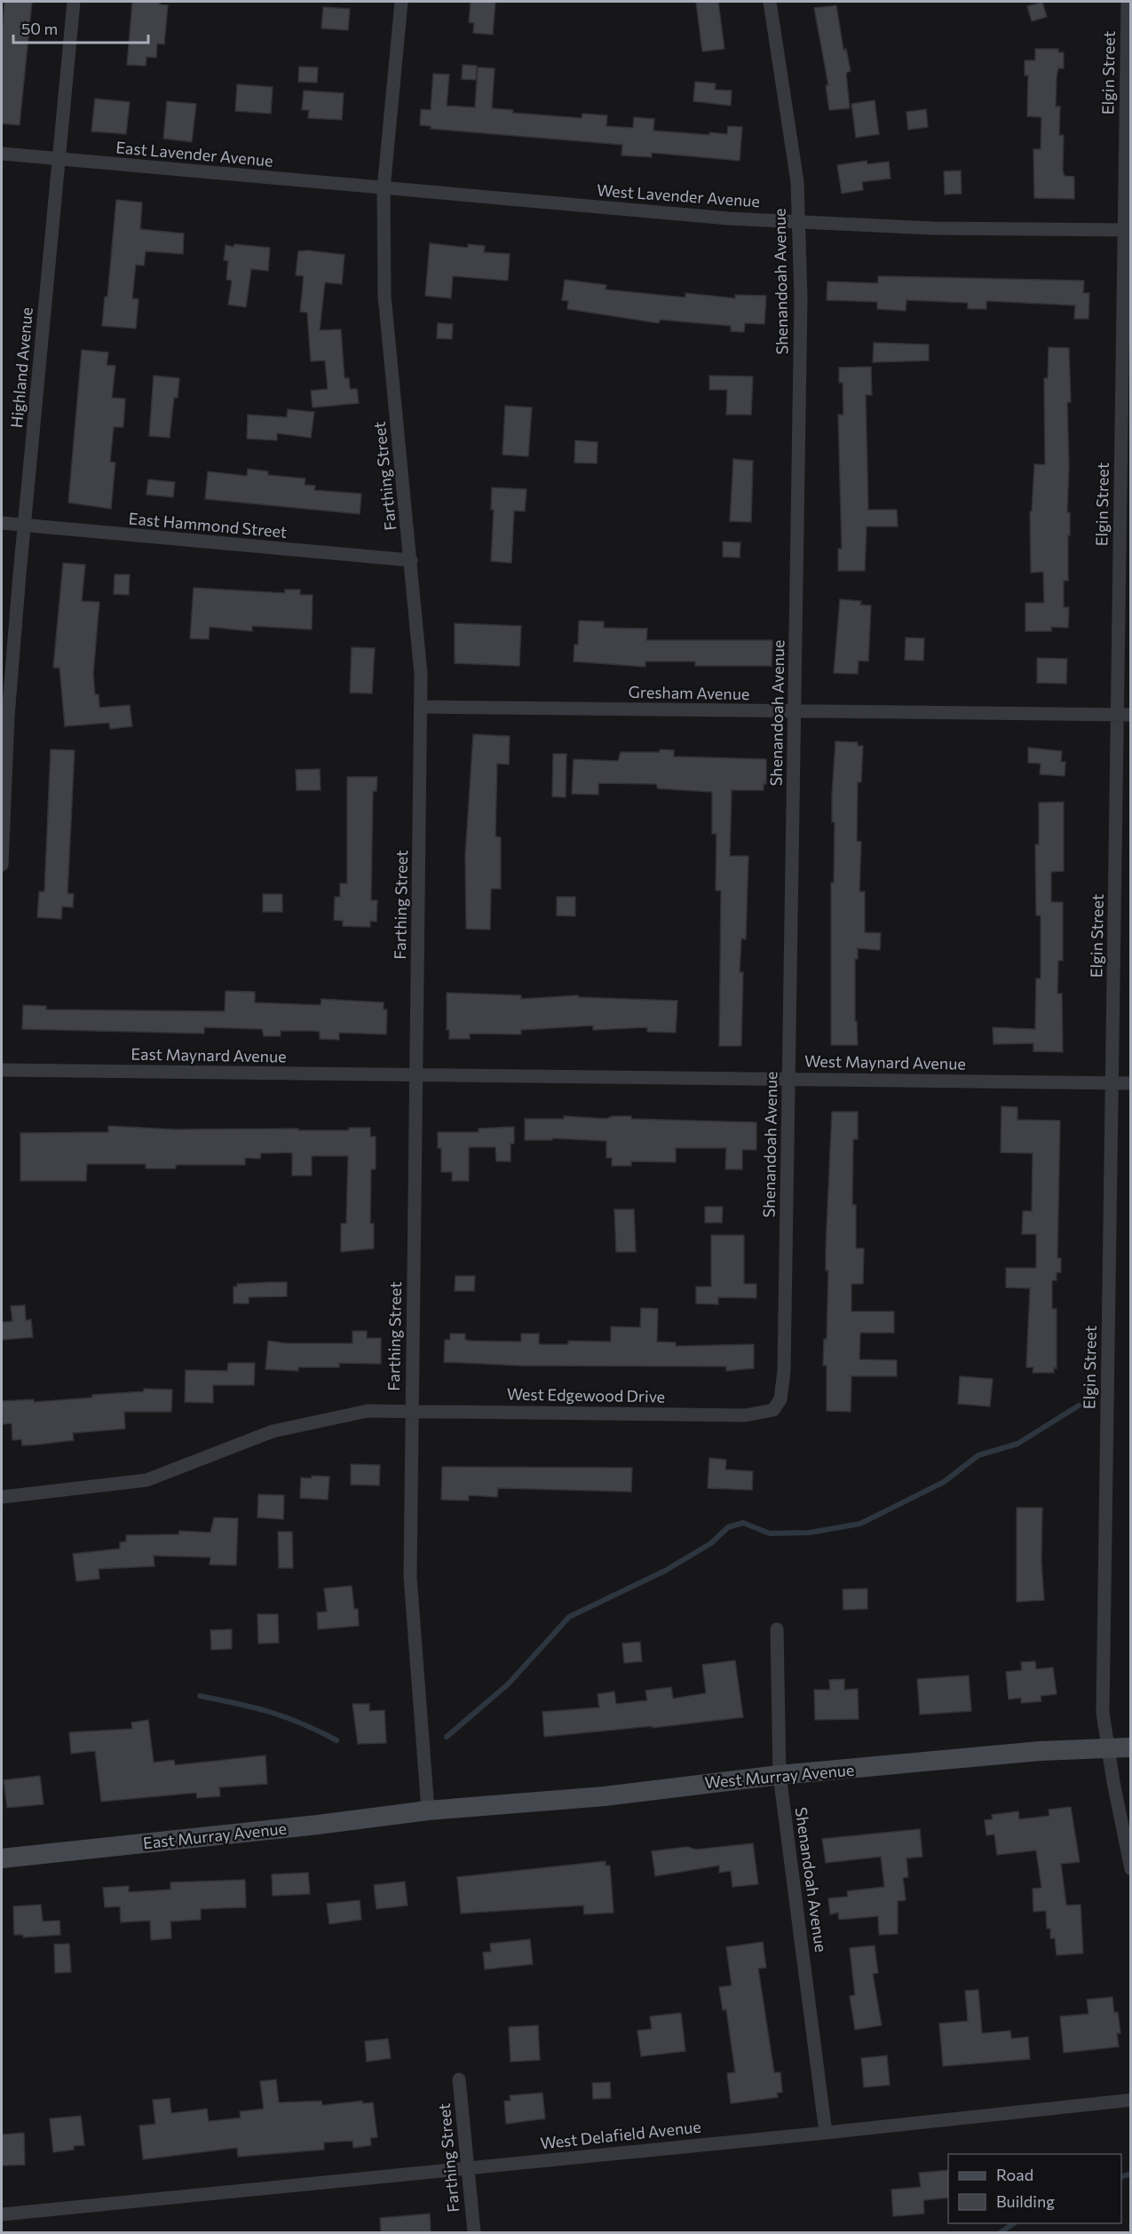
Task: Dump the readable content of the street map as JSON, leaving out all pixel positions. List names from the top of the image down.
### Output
{
  "streets": {
    "street": [
      "Elgin Street",
      "East Lavender Avenue",
      "West Lavender Avenue",
      "Shenandoah Avenue",
      "Highland Avenue",
      "Farthing Street",
      "East Hammond Street",
      "Gresham Avenue",
      "East Maynard Avenue",
      "West Maynard Avenue",
      "West Edgewood Drive",
      "West Murray Avenue",
      "East Murray Avenue",
      "West Delafield Avenue"
    ]
  },
  "crossings": [
    ["Elgin Street", "West Lavender Avenue"],
    ["Elgin Street", "Gresham Avenue"],
    ["Elgin Street", "West Maynard Avenue"],
    ["Elgin Street", "West Murray Avenue"],
    ["East Lavender Avenue", "West Lavender Avenue"],
    ["East Lavender Avenue", "Highland Avenue"],
    ["East Lavender Avenue", "Farthing Street"],
    ["West Lavender Avenue", "Shenandoah Avenue"],
    ["West Lavender Avenue", "Farthing Street"],
    ["Shenandoah Avenue", "Gresham Avenue"],
    ["Shenandoah Avenue", "West Maynard Avenue"],
    ["Shenandoah Avenue", "West Edgewood Drive"],
    ["Shenandoah Avenue", "West Murray Avenue"],
    ["Shenandoah Avenue", "West Delafield Avenue"],
    ["Highland Avenue", "East Hammond Street"],
    ["Farthing Street", "East Hammond Street"],
    ["Farthing Street", "Gresham Avenue"],
    ["Farthing Street", "East Maynard Avenue"],
    ["Farthing Street", "West Maynard Avenue"],
    ["Farthing Street", "West Edgewood Drive"],
    ["Farthing Street", "West Murray Avenue"],
    ["Farthing Street", "East Murray Avenue"],
    ["Farthing Street", "West Delafield Avenue"],
    ["East Maynard Avenue", "West Maynard Avenue"],
    ["West Murray Avenue", "East Murray Avenue"]
  ],
  "legend": ["Road", "Building"],
  "scale_bar": "50 m"
}
